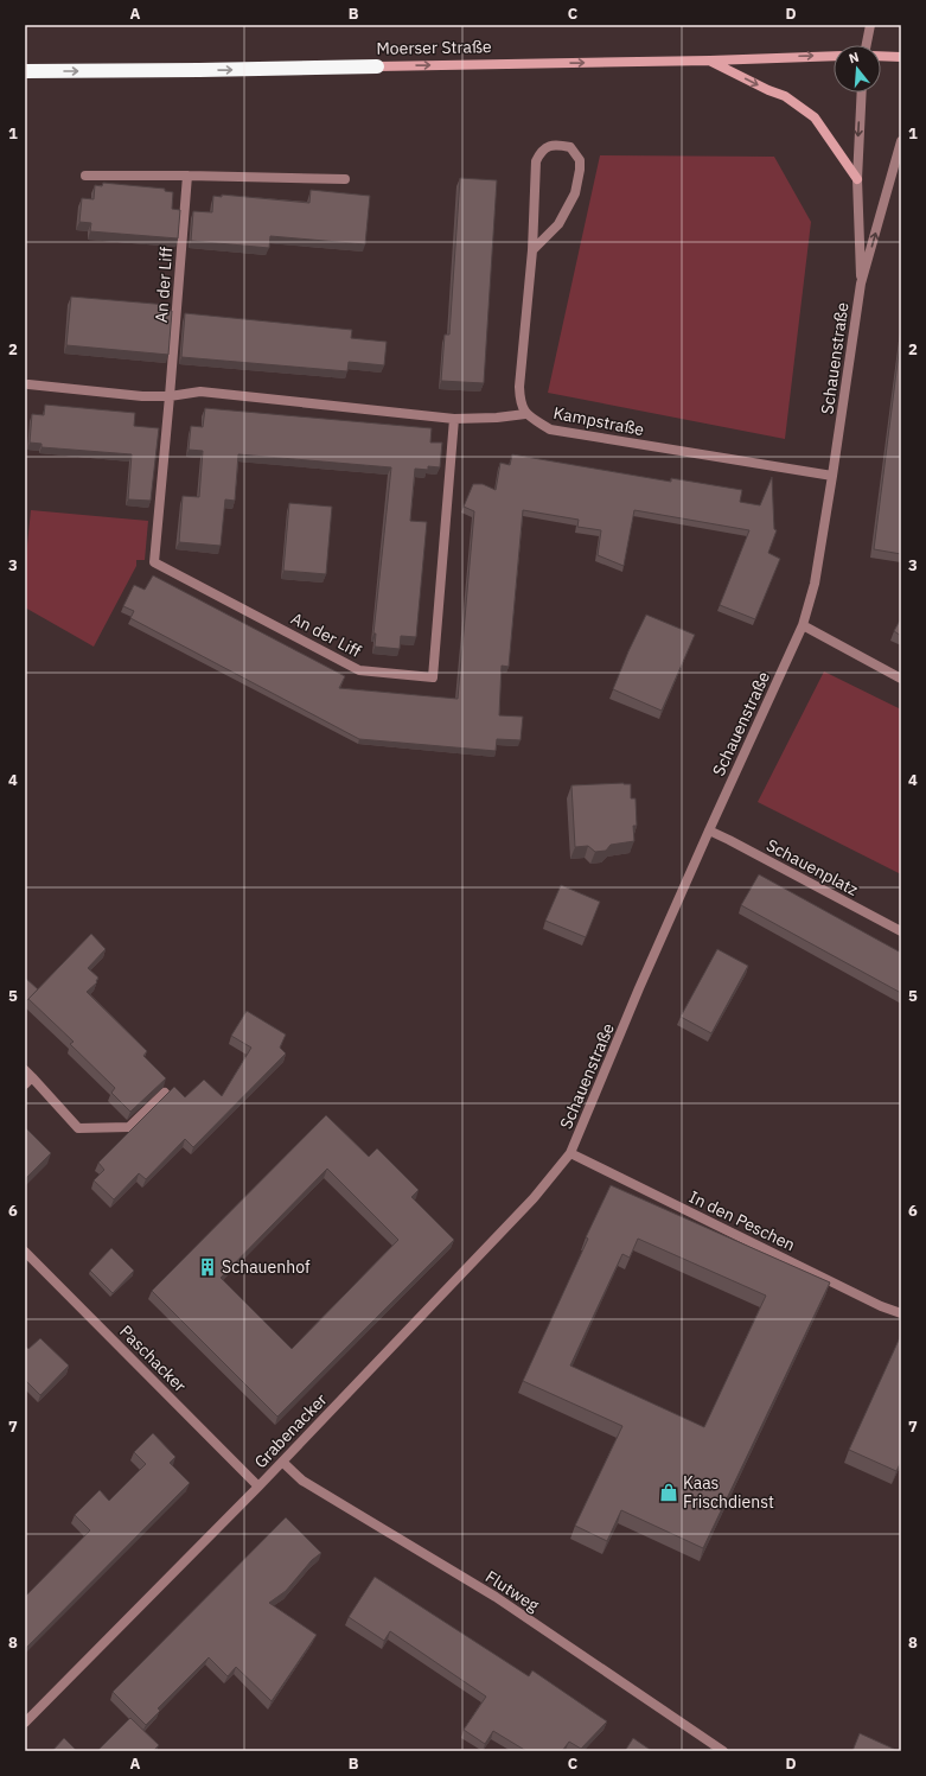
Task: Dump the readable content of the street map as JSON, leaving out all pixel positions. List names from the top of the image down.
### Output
{
  "streets": {
    "highway": ["Moerser Straße"],
    "street": [
      "An der Liff",
      "Schauenstraße",
      "Kampstraße",
      "Schauenplatz",
      "In den Peschen",
      "Paschacker",
      "Grabenacker",
      "Flutweg"
    ]
  },
  "crossings": [
    ["Schauenstraße", "Kampstraße"],
    ["Schauenstraße", "Schauenplatz"],
    ["Schauenstraße", "In den Peschen"],
    ["Schauenstraße", "Grabenacker"],
    ["In den Peschen", "Grabenacker"],
    ["Paschacker", "Grabenacker"],
    ["Grabenacker", "Flutweg"]
  ],
  "one_way": ["Moerser Straße"],
  "places": {
    "building": ["Schauenhof"],
    "shop": ["Kaas Frischdienst"]
  },
  "north": "top",
  "grid": {
    "columns": [
      "A",
      "B",
      "C",
      "D"
    ],
    "rows": [
      "1",
      "2",
      "3",
      "4",
      "5",
      "6",
      "7",
      "8"
    ]
  }
}
